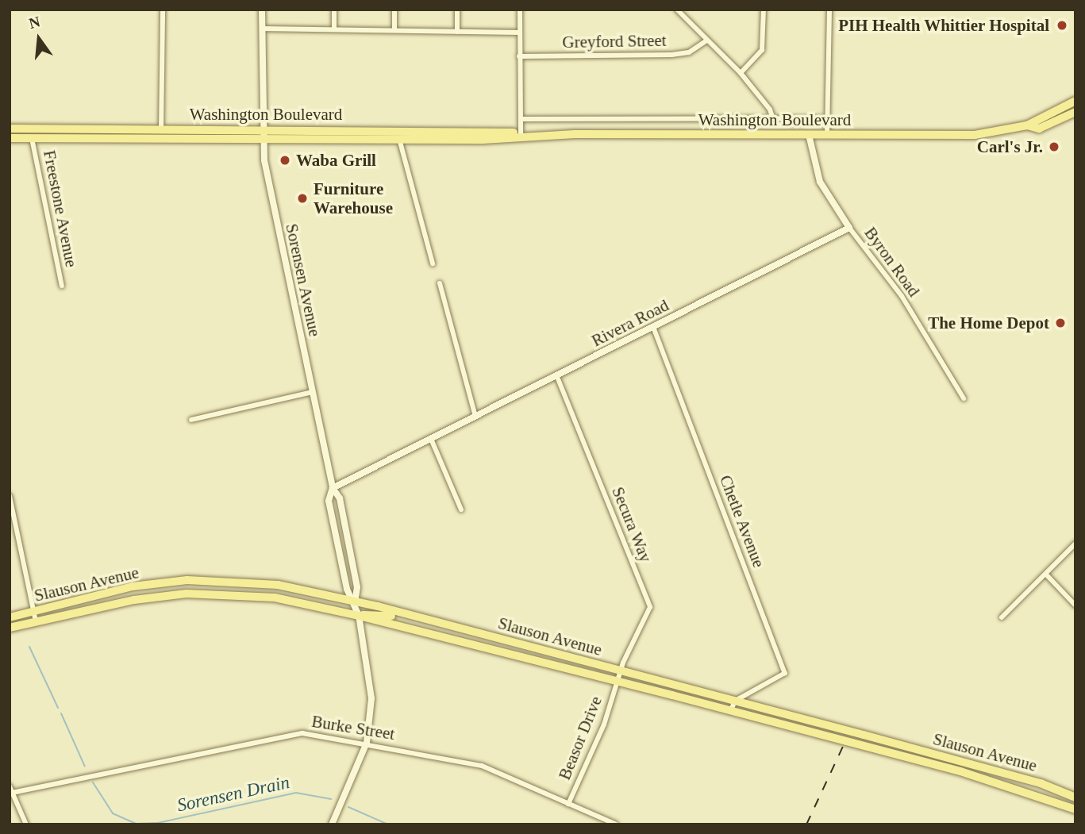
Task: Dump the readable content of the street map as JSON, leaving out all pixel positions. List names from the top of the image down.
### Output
{
  "streets": {
    "main road": ["Washington Boulevard", "Slauson Avenue"],
    "street": [
      "Greyford Street",
      "Freestone Avenue",
      "Byron Road",
      "Sorensen Avenue",
      "Rivera Road",
      "Chetle Avenue",
      "Secura Way",
      "Burke Street",
      "Beasor Drive"
    ]
  },
  "crossings": [
    ["Washington Boulevard", "Freestone Avenue"],
    ["Washington Boulevard", "Sorensen Avenue"],
    ["Byron Road", "Rivera Road"],
    ["Sorensen Avenue", "Rivera Road"],
    ["Sorensen Avenue", "Slauson Avenue"],
    ["Sorensen Avenue", "Burke Street"],
    ["Rivera Road", "Chetle Avenue"],
    ["Rivera Road", "Secura Way"],
    ["Chetle Avenue", "Slauson Avenue"],
    ["Secura Way", "Slauson Avenue"],
    ["Secura Way", "Beasor Drive"],
    ["Slauson Avenue", "Beasor Drive"],
    ["Burke Street", "Beasor Drive"]
  ],
  "water": ["Sorensen Drain"],
  "places": [
    "PIH Health Whittier Hospital",
    "Carl's Jr.",
    "Waba Grill",
    "Furniture Warehouse",
    "The Home Depot"
  ],
  "north": "top"
}
